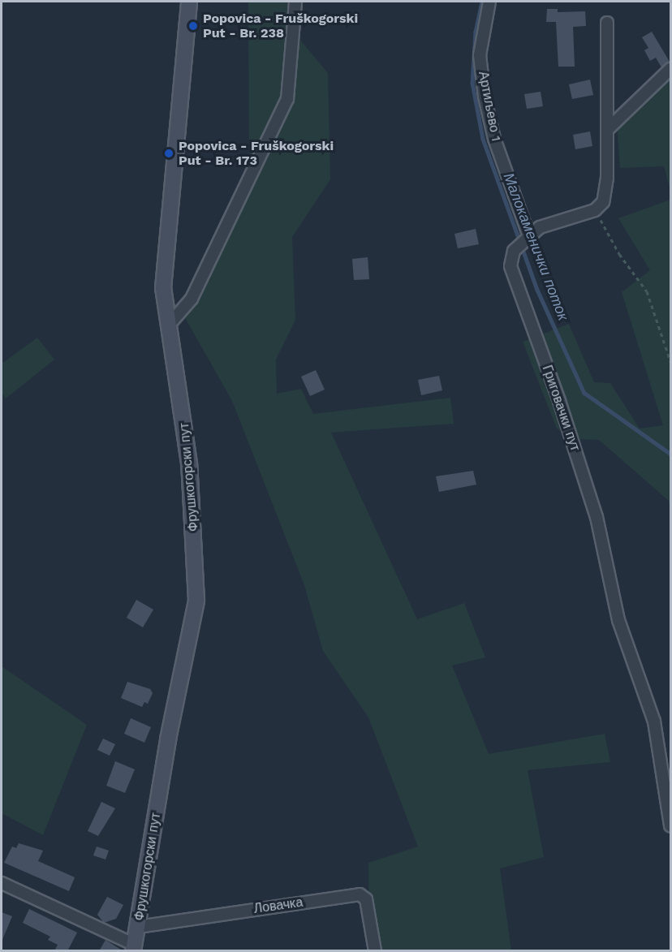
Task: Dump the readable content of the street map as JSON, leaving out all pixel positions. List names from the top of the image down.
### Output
{
  "streets": {
    "street": [
      "Артиљево 1",
      "Григовачки пут",
      "Фрушкогорски пут",
      "Ловачка"
    ]
  },
  "crossings": [
    ["Артиљево 1", "Григовачки пут"],
    ["Фрушкогорски пут", "Ловачка"]
  ],
  "water": ["Малокаменички поток"],
  "places": ["Popovica - Fruškogorski Put - Br. 238", "Popovica - Fruškogorski Put - Br. 173"]
}
